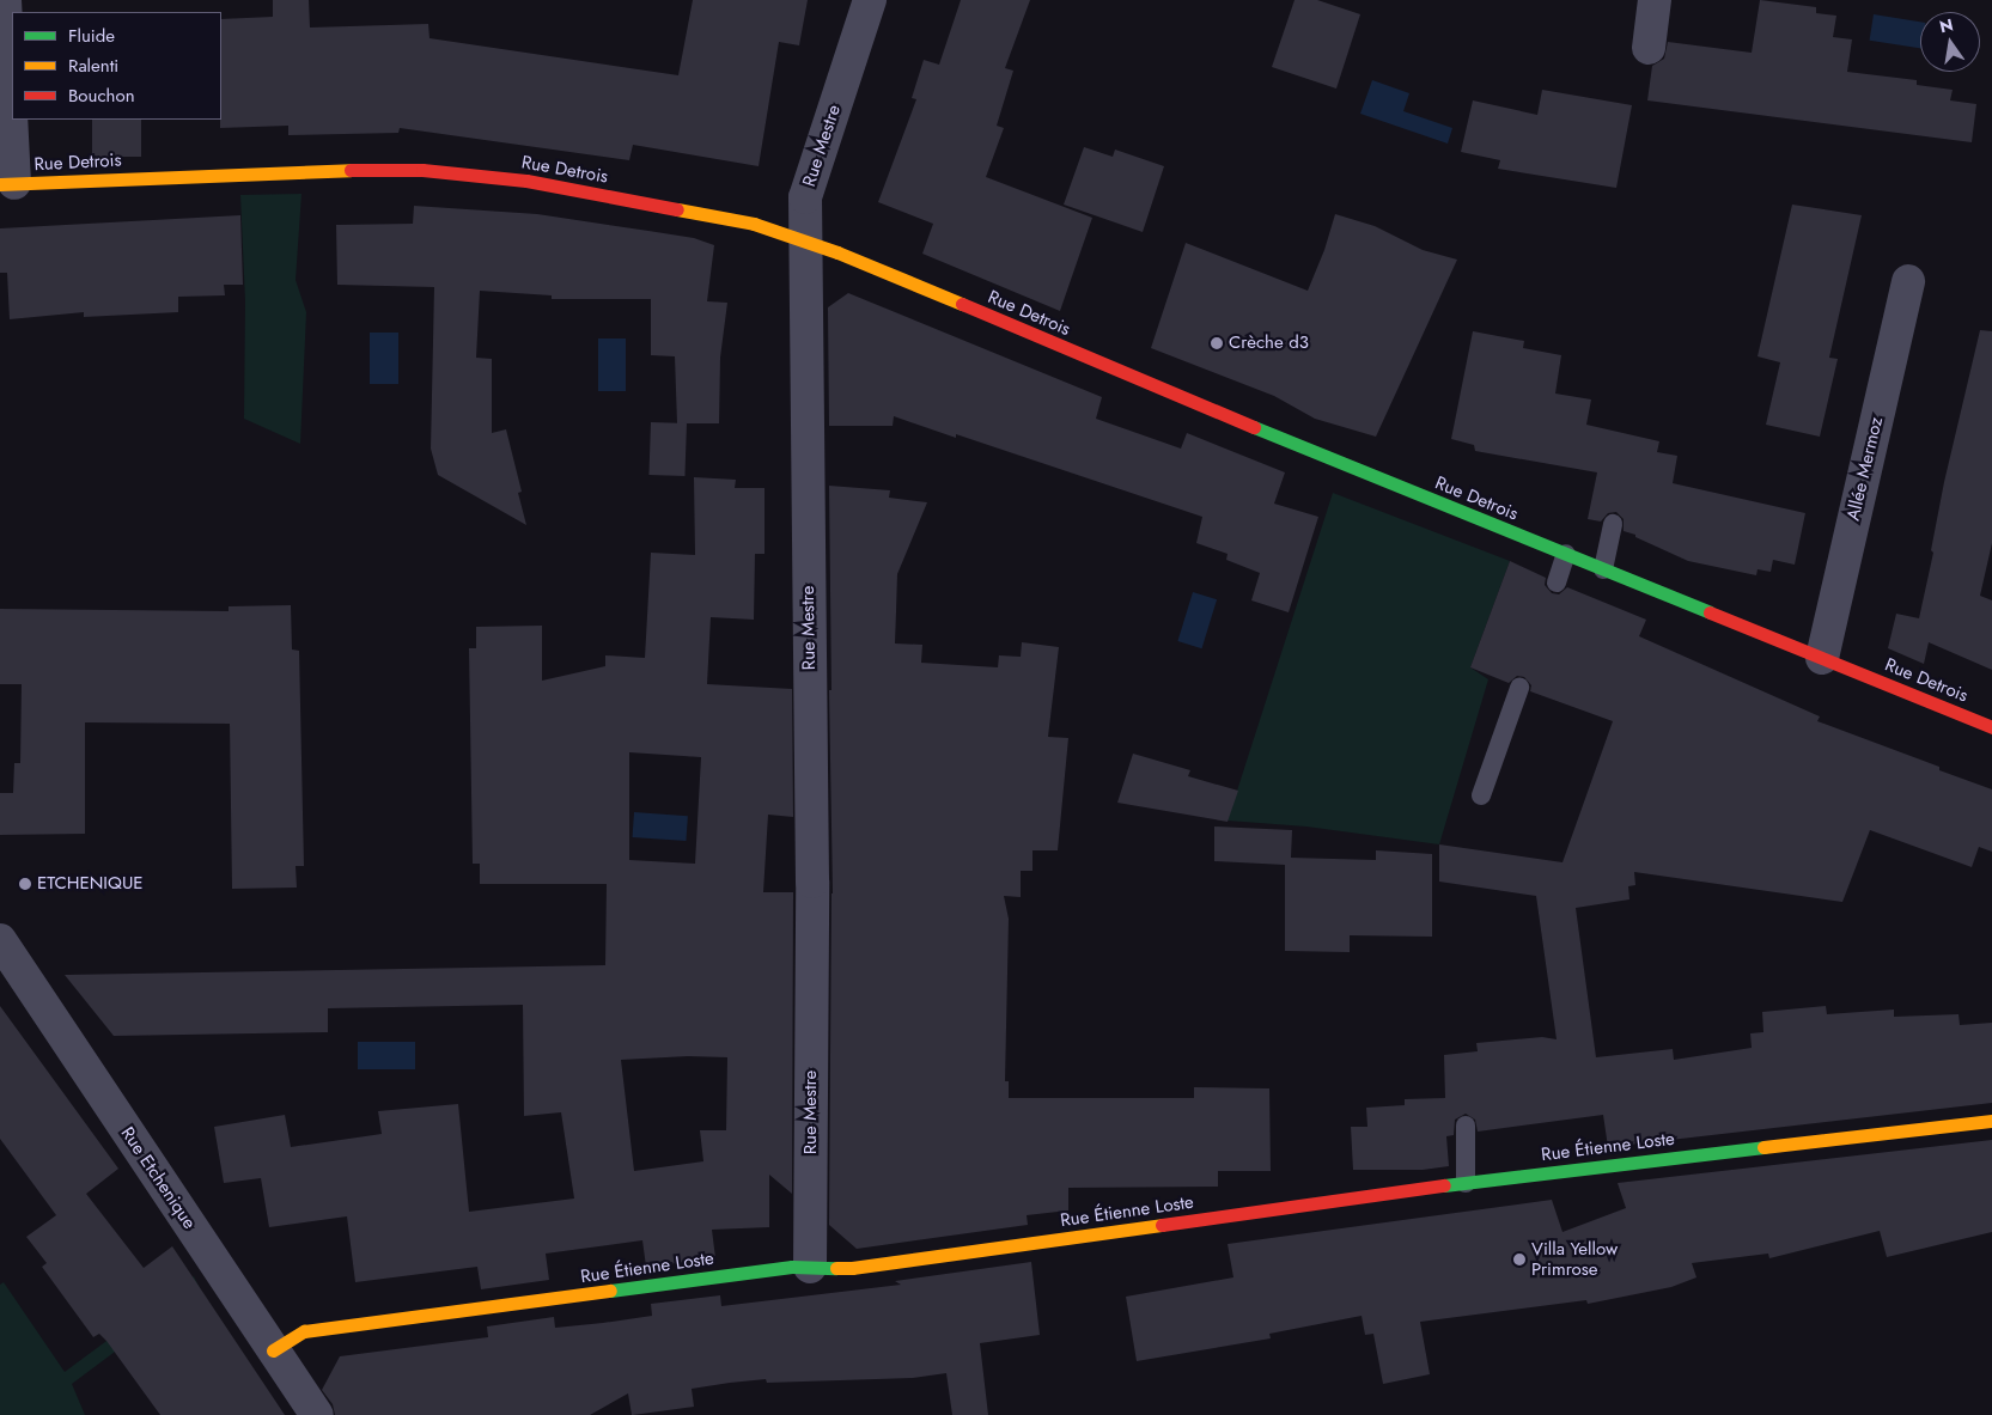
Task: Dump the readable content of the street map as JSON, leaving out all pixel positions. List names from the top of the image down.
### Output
{
  "streets": {
    "street": [
      "Rue Mestre",
      "Rue Detrois",
      "Allée Mermoz",
      "Rue Étienne Loste",
      "Rue Etchenique"
    ]
  },
  "crossings": [
    ["Rue Mestre", "Rue Detrois"],
    ["Rue Mestre", "Rue Étienne Loste"],
    ["Rue Detrois", "Allée Mermoz"],
    ["Rue Étienne Loste", "Rue Etchenique"]
  ],
  "places": ["Crèche d3", "ETCHENIQUE", "Villa Yellow Primrose"],
  "legend": ["Fluide", "Ralenti", "Bouchon"],
  "north": "top"
}
